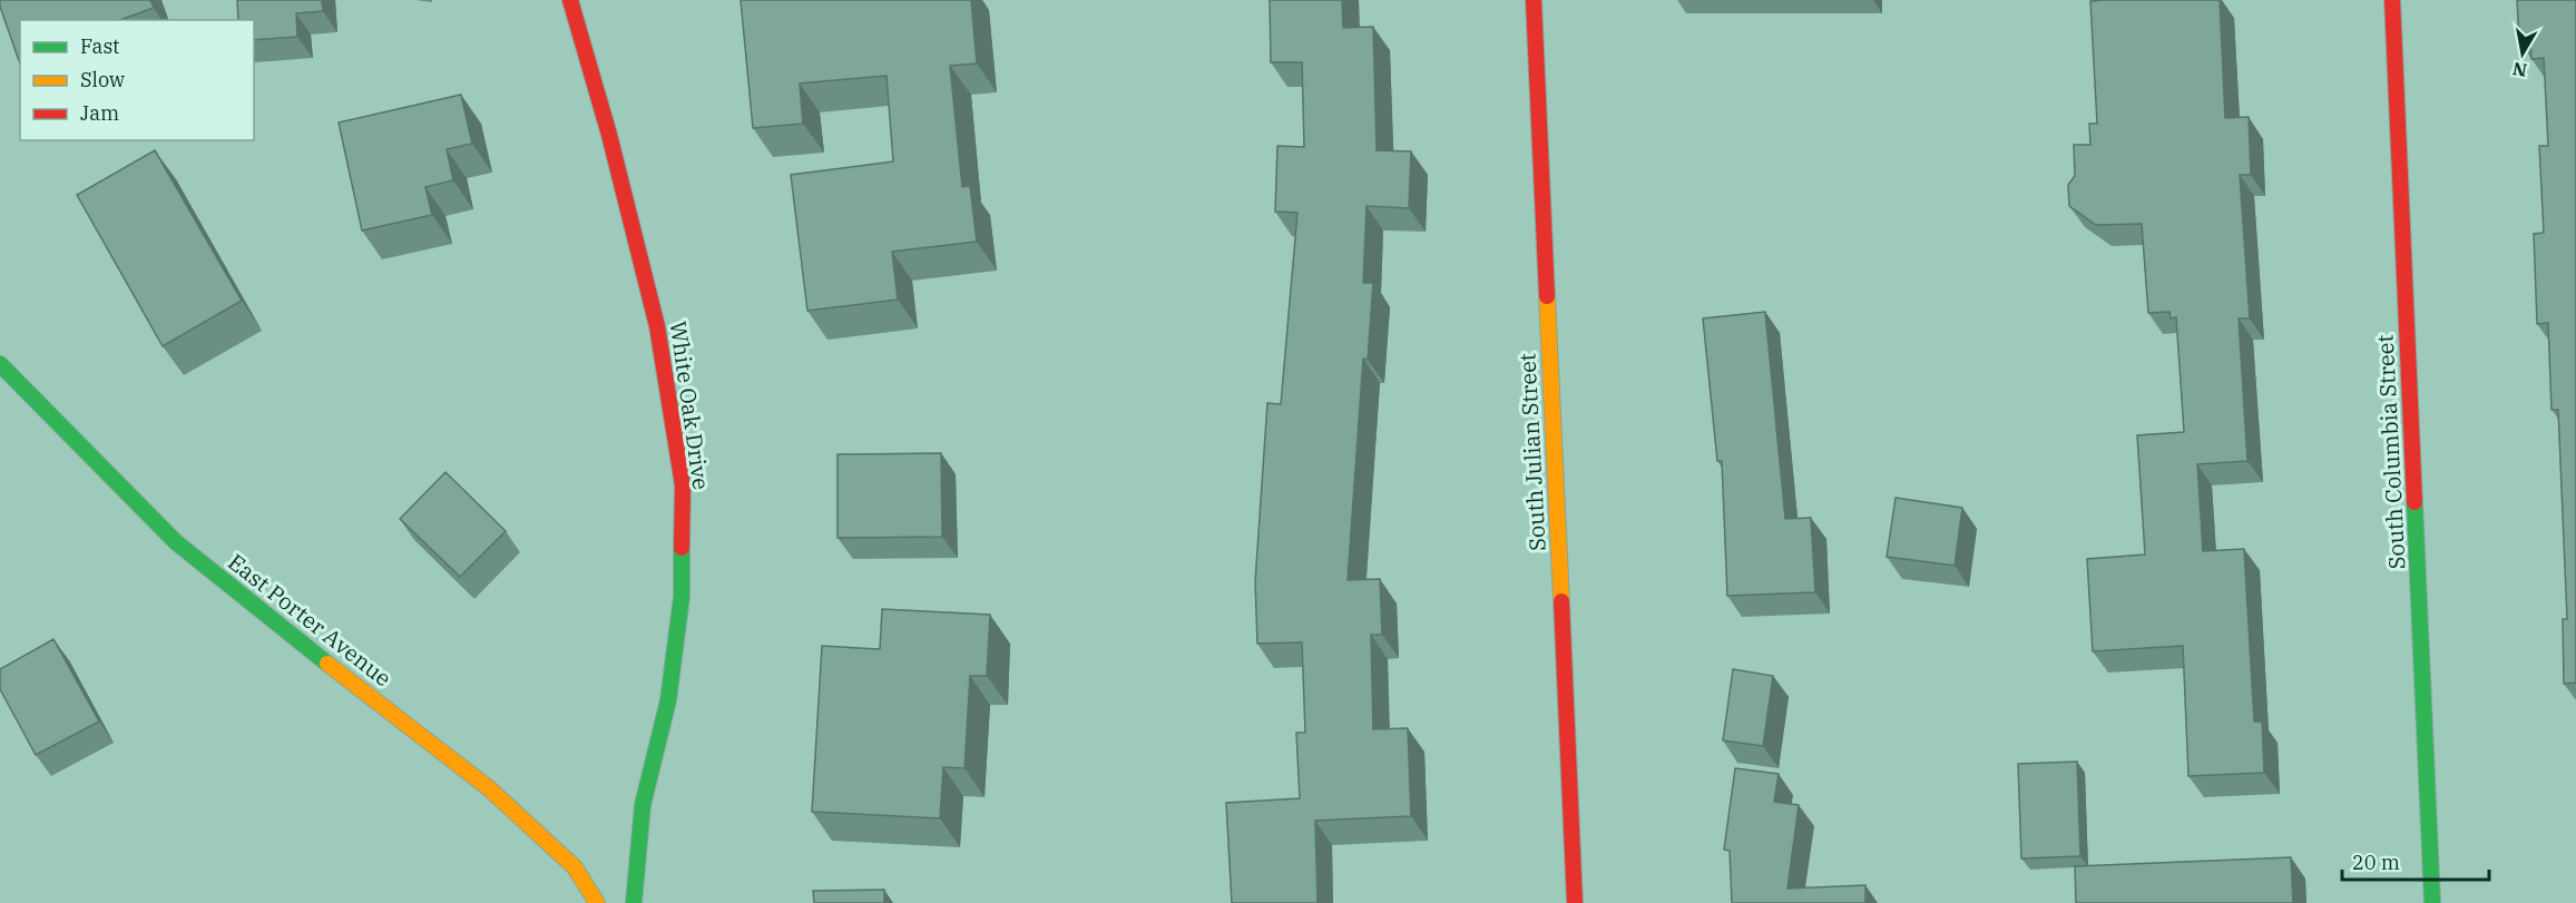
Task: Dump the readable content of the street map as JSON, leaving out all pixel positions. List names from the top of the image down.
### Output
{
  "streets": {
    "street": [
      "White Oak Drive",
      "South Julian Street",
      "South Columbia Street",
      "East Porter Avenue"
    ]
  },
  "legend": ["Fast", "Slow", "Jam"],
  "scale_bar": "20 m",
  "north": "bottom"
}
